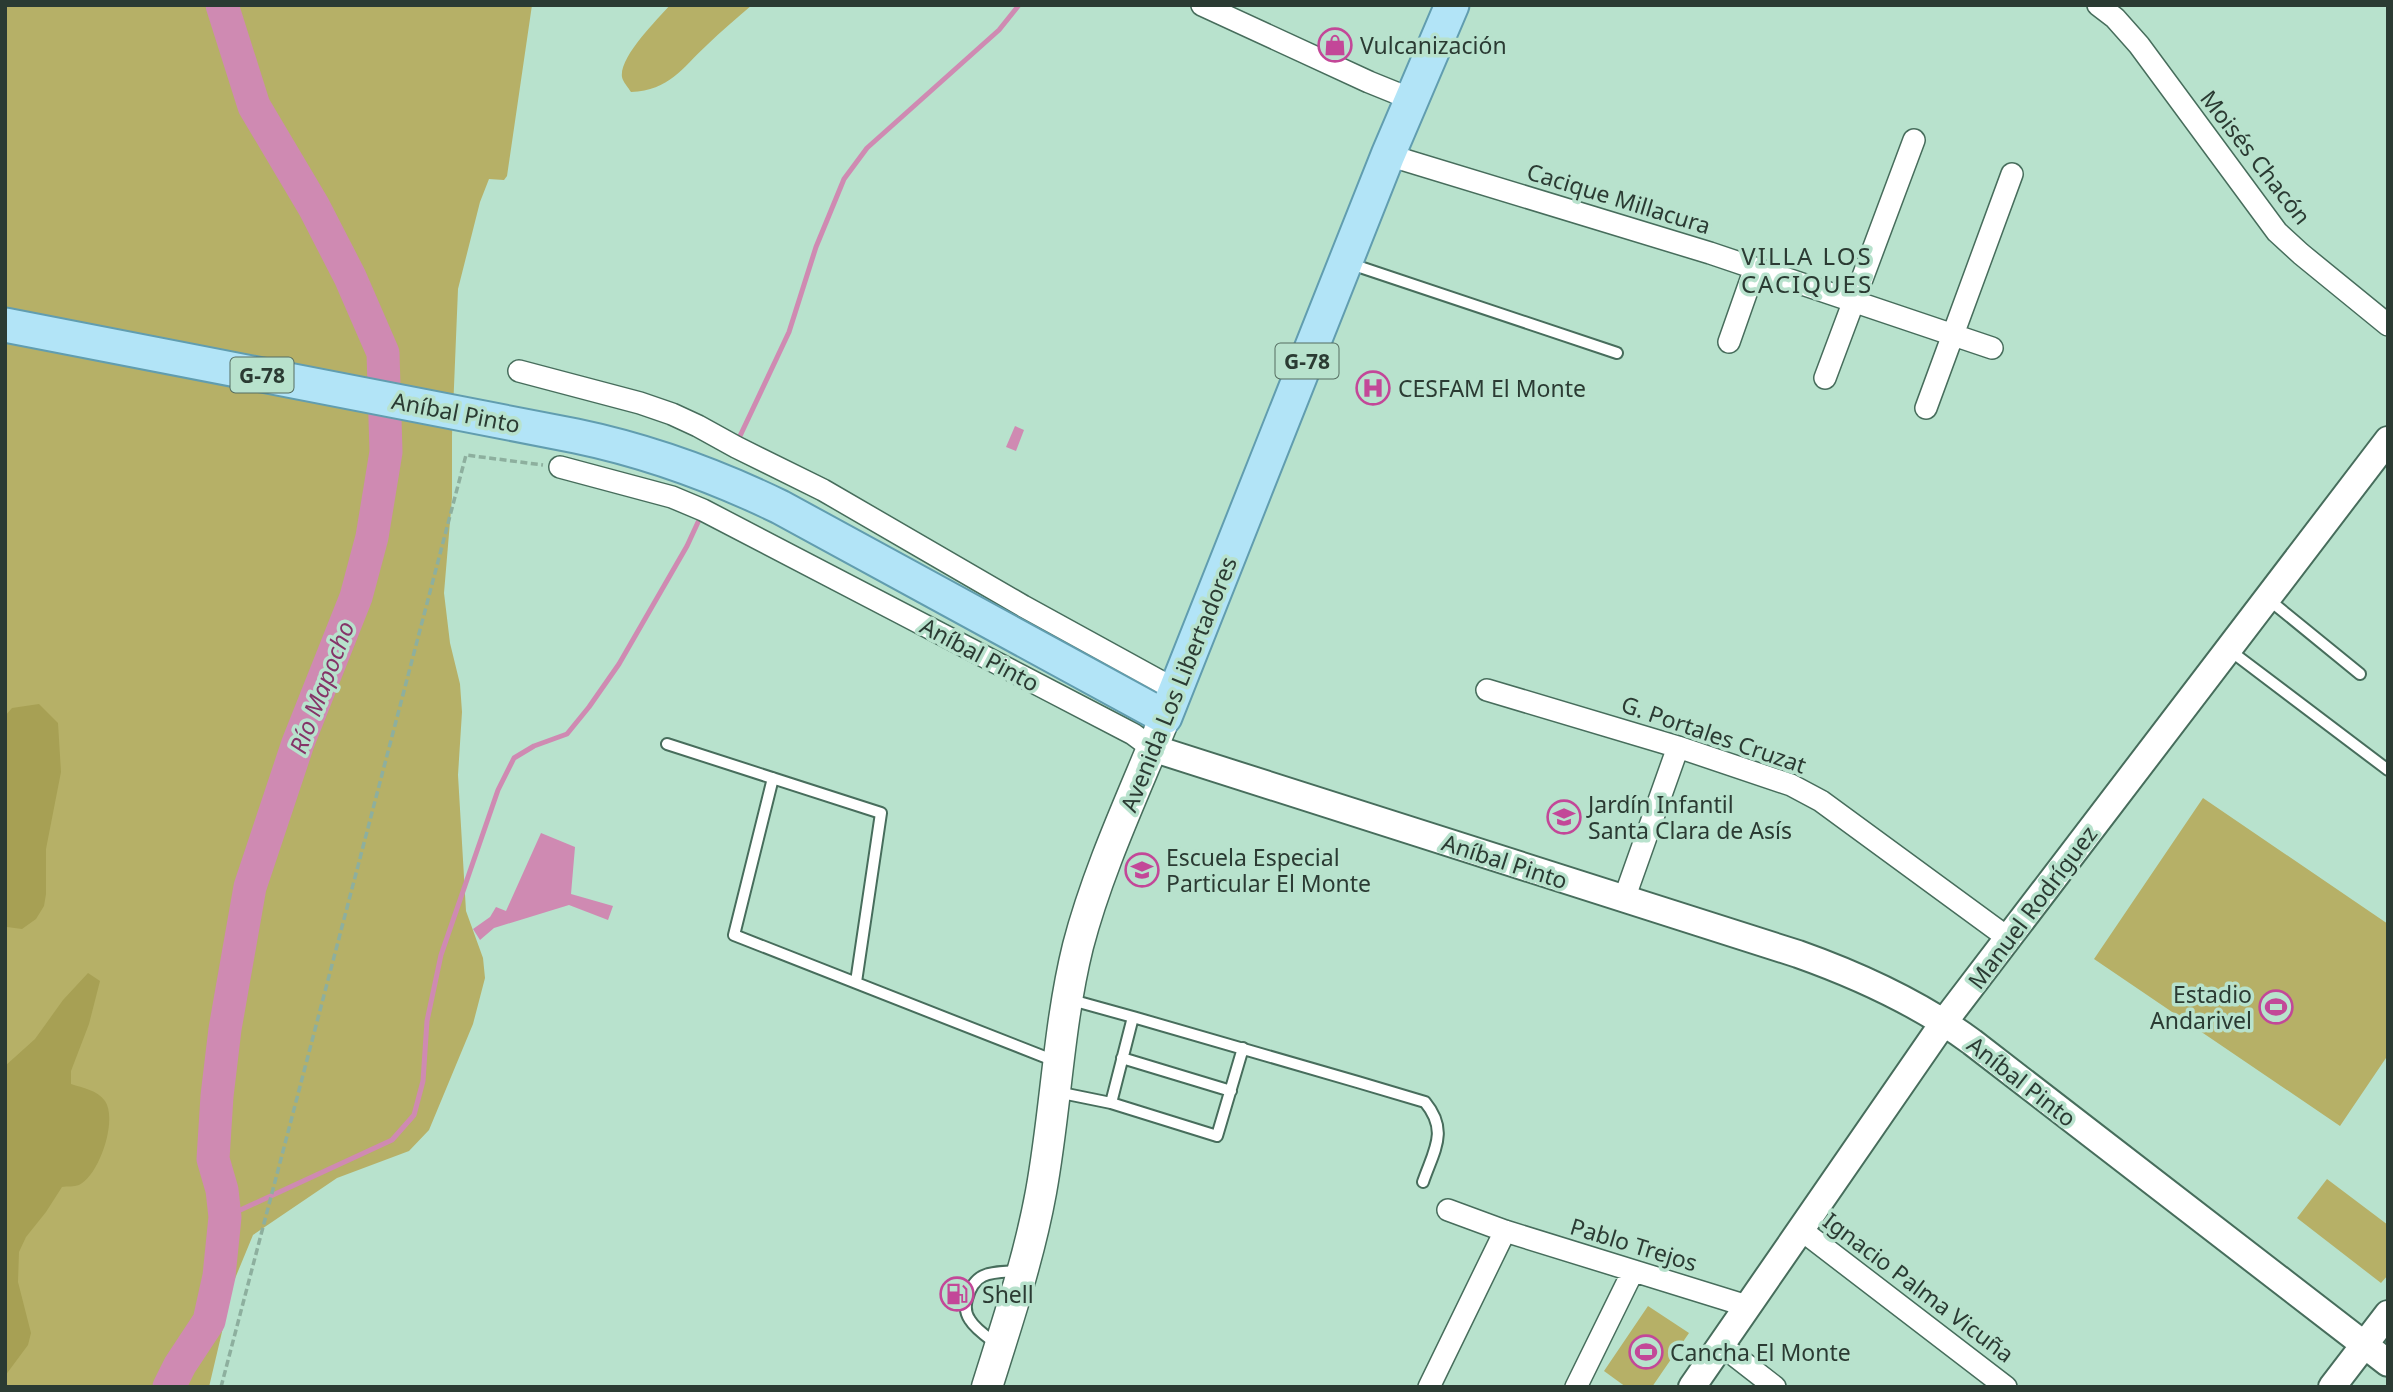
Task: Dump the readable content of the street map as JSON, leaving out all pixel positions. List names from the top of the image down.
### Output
{
  "streets": {
    "main road": ["G-78", "Aníbal Pinto", "Avenida Los Libertadores"],
    "street": [
      "Moisés Chacón",
      "Cacique Millacura",
      "G. Portales Cruzat",
      "Manuel Rodríguez",
      "Pablo Trejos",
      "Ignacio Palma Vicuña"
    ]
  },
  "crossings": [
    ["Cacique Millacura", "Avenida Los Libertadores"],
    ["Aníbal Pinto", "Avenida Los Libertadores"],
    ["Aníbal Pinto", "Manuel Rodríguez"],
    ["G. Portales Cruzat", "Manuel Rodríguez"],
    ["Manuel Rodríguez", "Pablo Trejos"],
    ["Manuel Rodríguez", "Ignacio Palma Vicuña"]
  ],
  "districts": ["VILLA LOS CACIQUES"],
  "water": ["Río Mapocho"],
  "places": {
    "shop": ["Vulcanización"],
    "hospital": ["CESFAM El Monte"],
    "school or university": ["Jardín Infantil Santa Clara de Asís", "Escuela Especial Particular El Monte"],
    "sports": ["Estadio Andarivel", "Cancha El Monte"],
    "fuel station": ["Shell"]
  }
}
